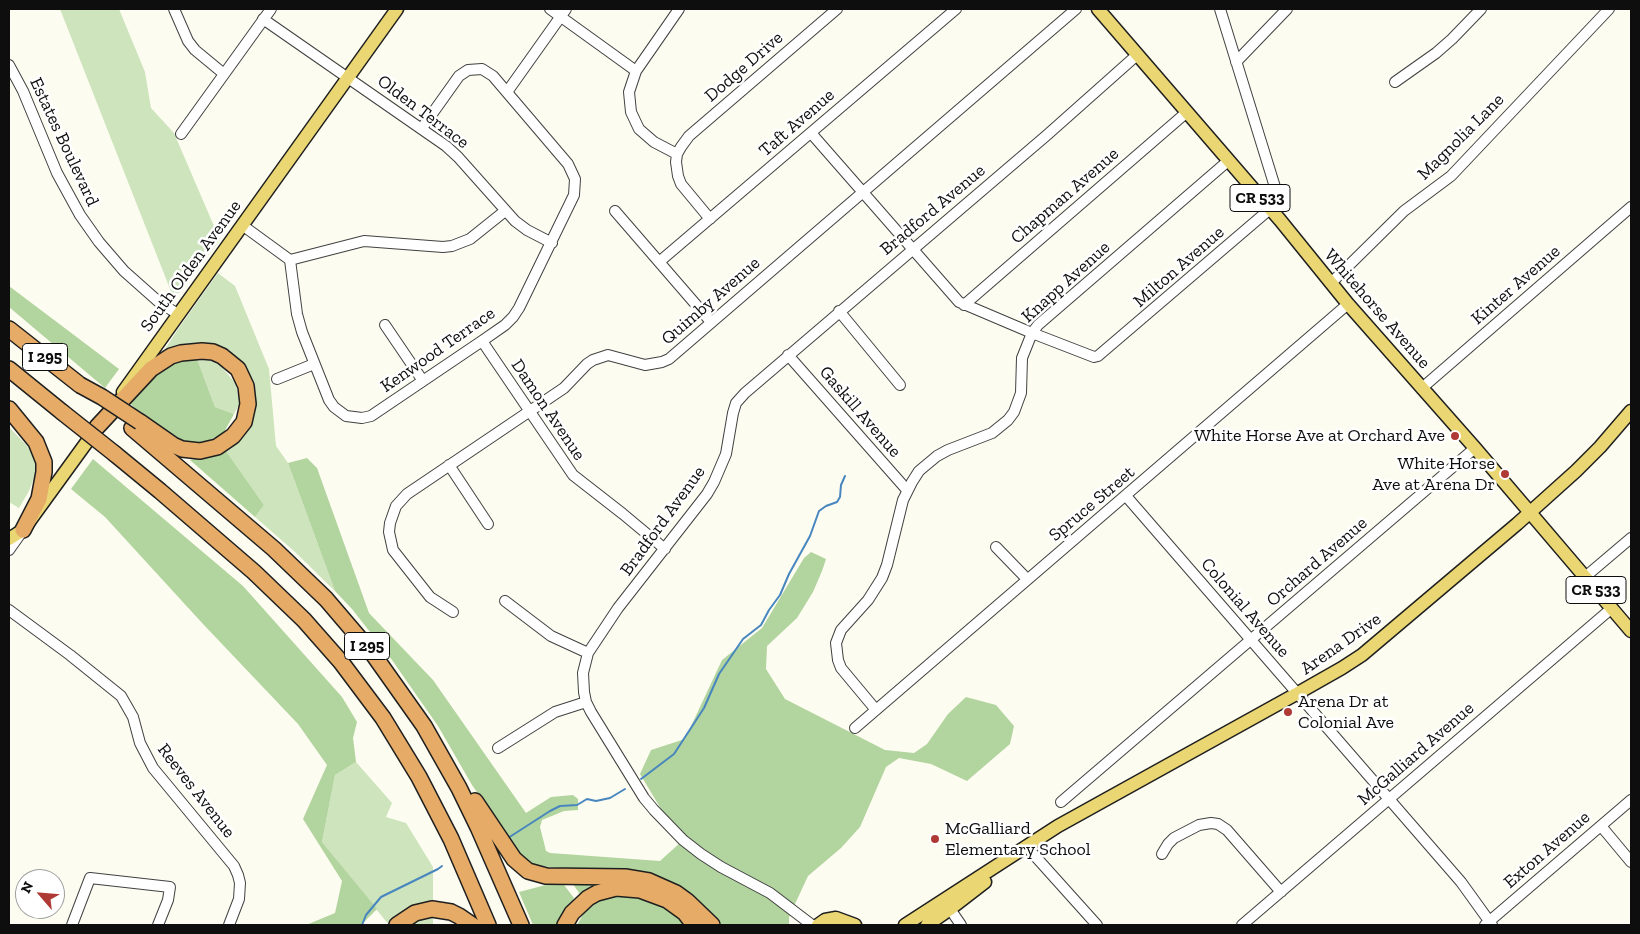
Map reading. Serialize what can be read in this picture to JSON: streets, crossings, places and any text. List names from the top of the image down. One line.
{"streets":{"highway":["I 295"],"main road":["CR 533","South Olden Avenue","Whitehorse Avenue","Arena Drive"],"street":["Dodge Drive","Olden Terrace","Taft Avenue","Magnolia Lane","Estates Boulevard","Chapman Avenue","Bradford Avenue","Milton Avenue","Knapp Avenue","Kinter Avenue","Quimby Avenue","Kenwood Terrace","Damon Avenue","Gaskill Avenue","Spruce Street","Orchard Avenue","Colonial Avenue","McGalliard Avenue","Reeves Avenue","Exton Avenue"]},"crossings":[["Olden Terrace","South Olden Avenue"],["Olden Terrace","Kenwood Terrace"],["Magnolia Lane","Whitehorse Avenue"],["Estates Boulevard","South Olden Avenue"],["Chapman Avenue","Whitehorse Avenue"],["Bradford Avenue","Whitehorse Avenue"],["Bradford Avenue","Damon Avenue"],["Bradford Avenue","Gaskill Avenue"],["Milton Avenue","Knapp Avenue"],["Milton Avenue","Whitehorse Avenue"],["Knapp Avenue","Whitehorse Avenue"],["Knapp Avenue","Gaskill Avenue"],["Knapp Avenue","Spruce Street"],["Kinter Avenue","Whitehorse Avenue"],["Quimby Avenue","Damon Avenue"],["Whitehorse Avenue","Spruce Street"],["Whitehorse Avenue","Orchard Avenue"],["Whitehorse Avenue","Arena Drive"],["Whitehorse Avenue","McGalliard Avenue"],["Kenwood Terrace","Damon Avenue"],["Spruce Street","Colonial Avenue"],["Orchard Avenue","Colonial Avenue"],["Colonial Avenue","Arena Drive"],["Colonial Avenue","McGalliard Avenue"],["Colonial Avenue","Exton Avenue"]],"places":["White Horse Ave at Orchard Ave","White Horse Ave at Arena Dr","Arena Dr at Colonial Ave","McGalliard Elementary School"],"north":"top left"}
